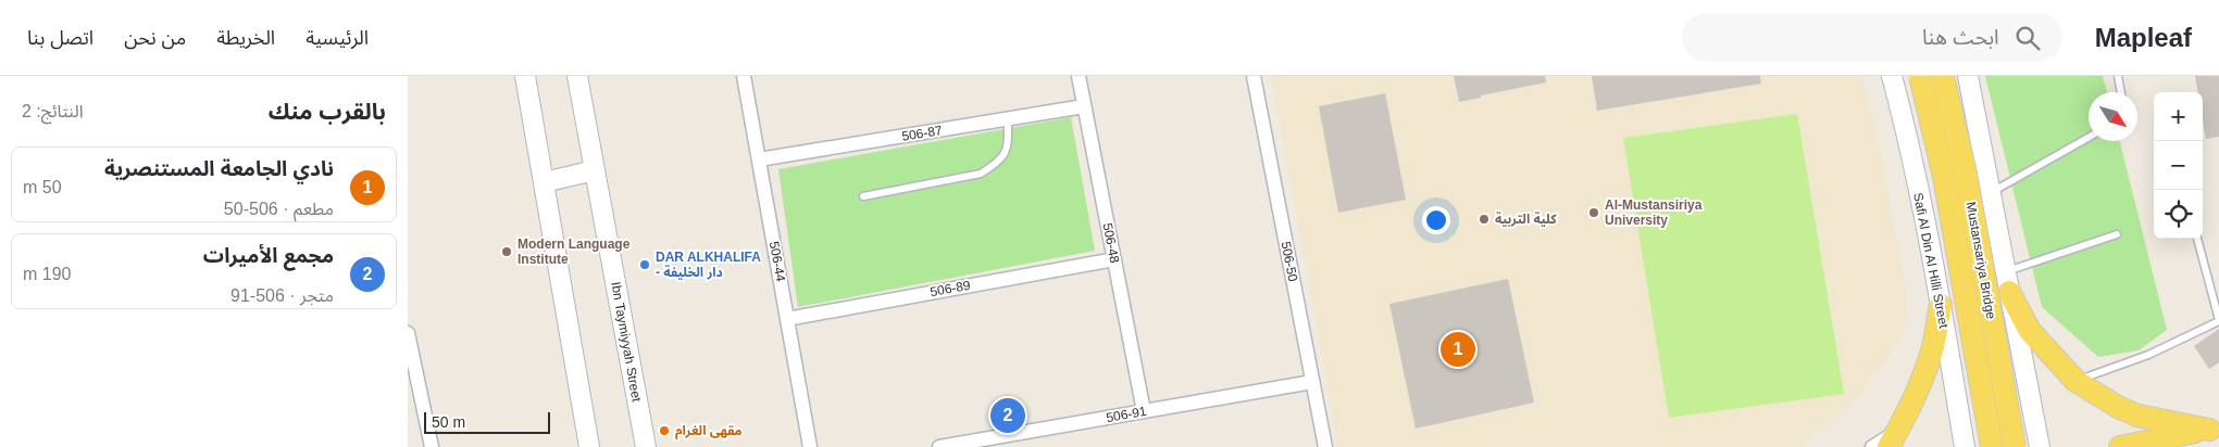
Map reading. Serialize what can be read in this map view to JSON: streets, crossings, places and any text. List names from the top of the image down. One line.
{"streets":{"main road":["Mustansariya Bridge"],"street":["506-87","506-48","Safi Al Din Al Hilli Street","506-44","506-50","506-89","Ibn Taymiyyah Street","506-91"]},"crossings":[["506-87","506-48"],["506-87","506-44"],["506-48","506-89"],["506-48","506-91"],["506-44","506-89"],["506-50","506-91"]],"places":["Al-Mustansiriya University","كلية التربية","Modern Language Institute","DAR ALKHALIFA - دار الخليفة","مقهى الغرام"],"scale_bar":"50 m","north":"bottom right","page":{"header":"Mapleaf","search":"ابحث هنا","nav":["الرئيسية","الخريطة","من نحن","اتصل بنا"],"heading":["بالقرب منك","النتائج: 2"],"map_buttons":["+","−"],"list":[{"mark":"1","name":"نادي الجامعة المستنصرية","note":"مطعم · 506-50","value":"50 m"},{"mark":"2","name":"مجمع الأميرات","note":"متجر · 506-91","value":"190 m"}],"pins":["1","2"],"scale":"50 m"}}
